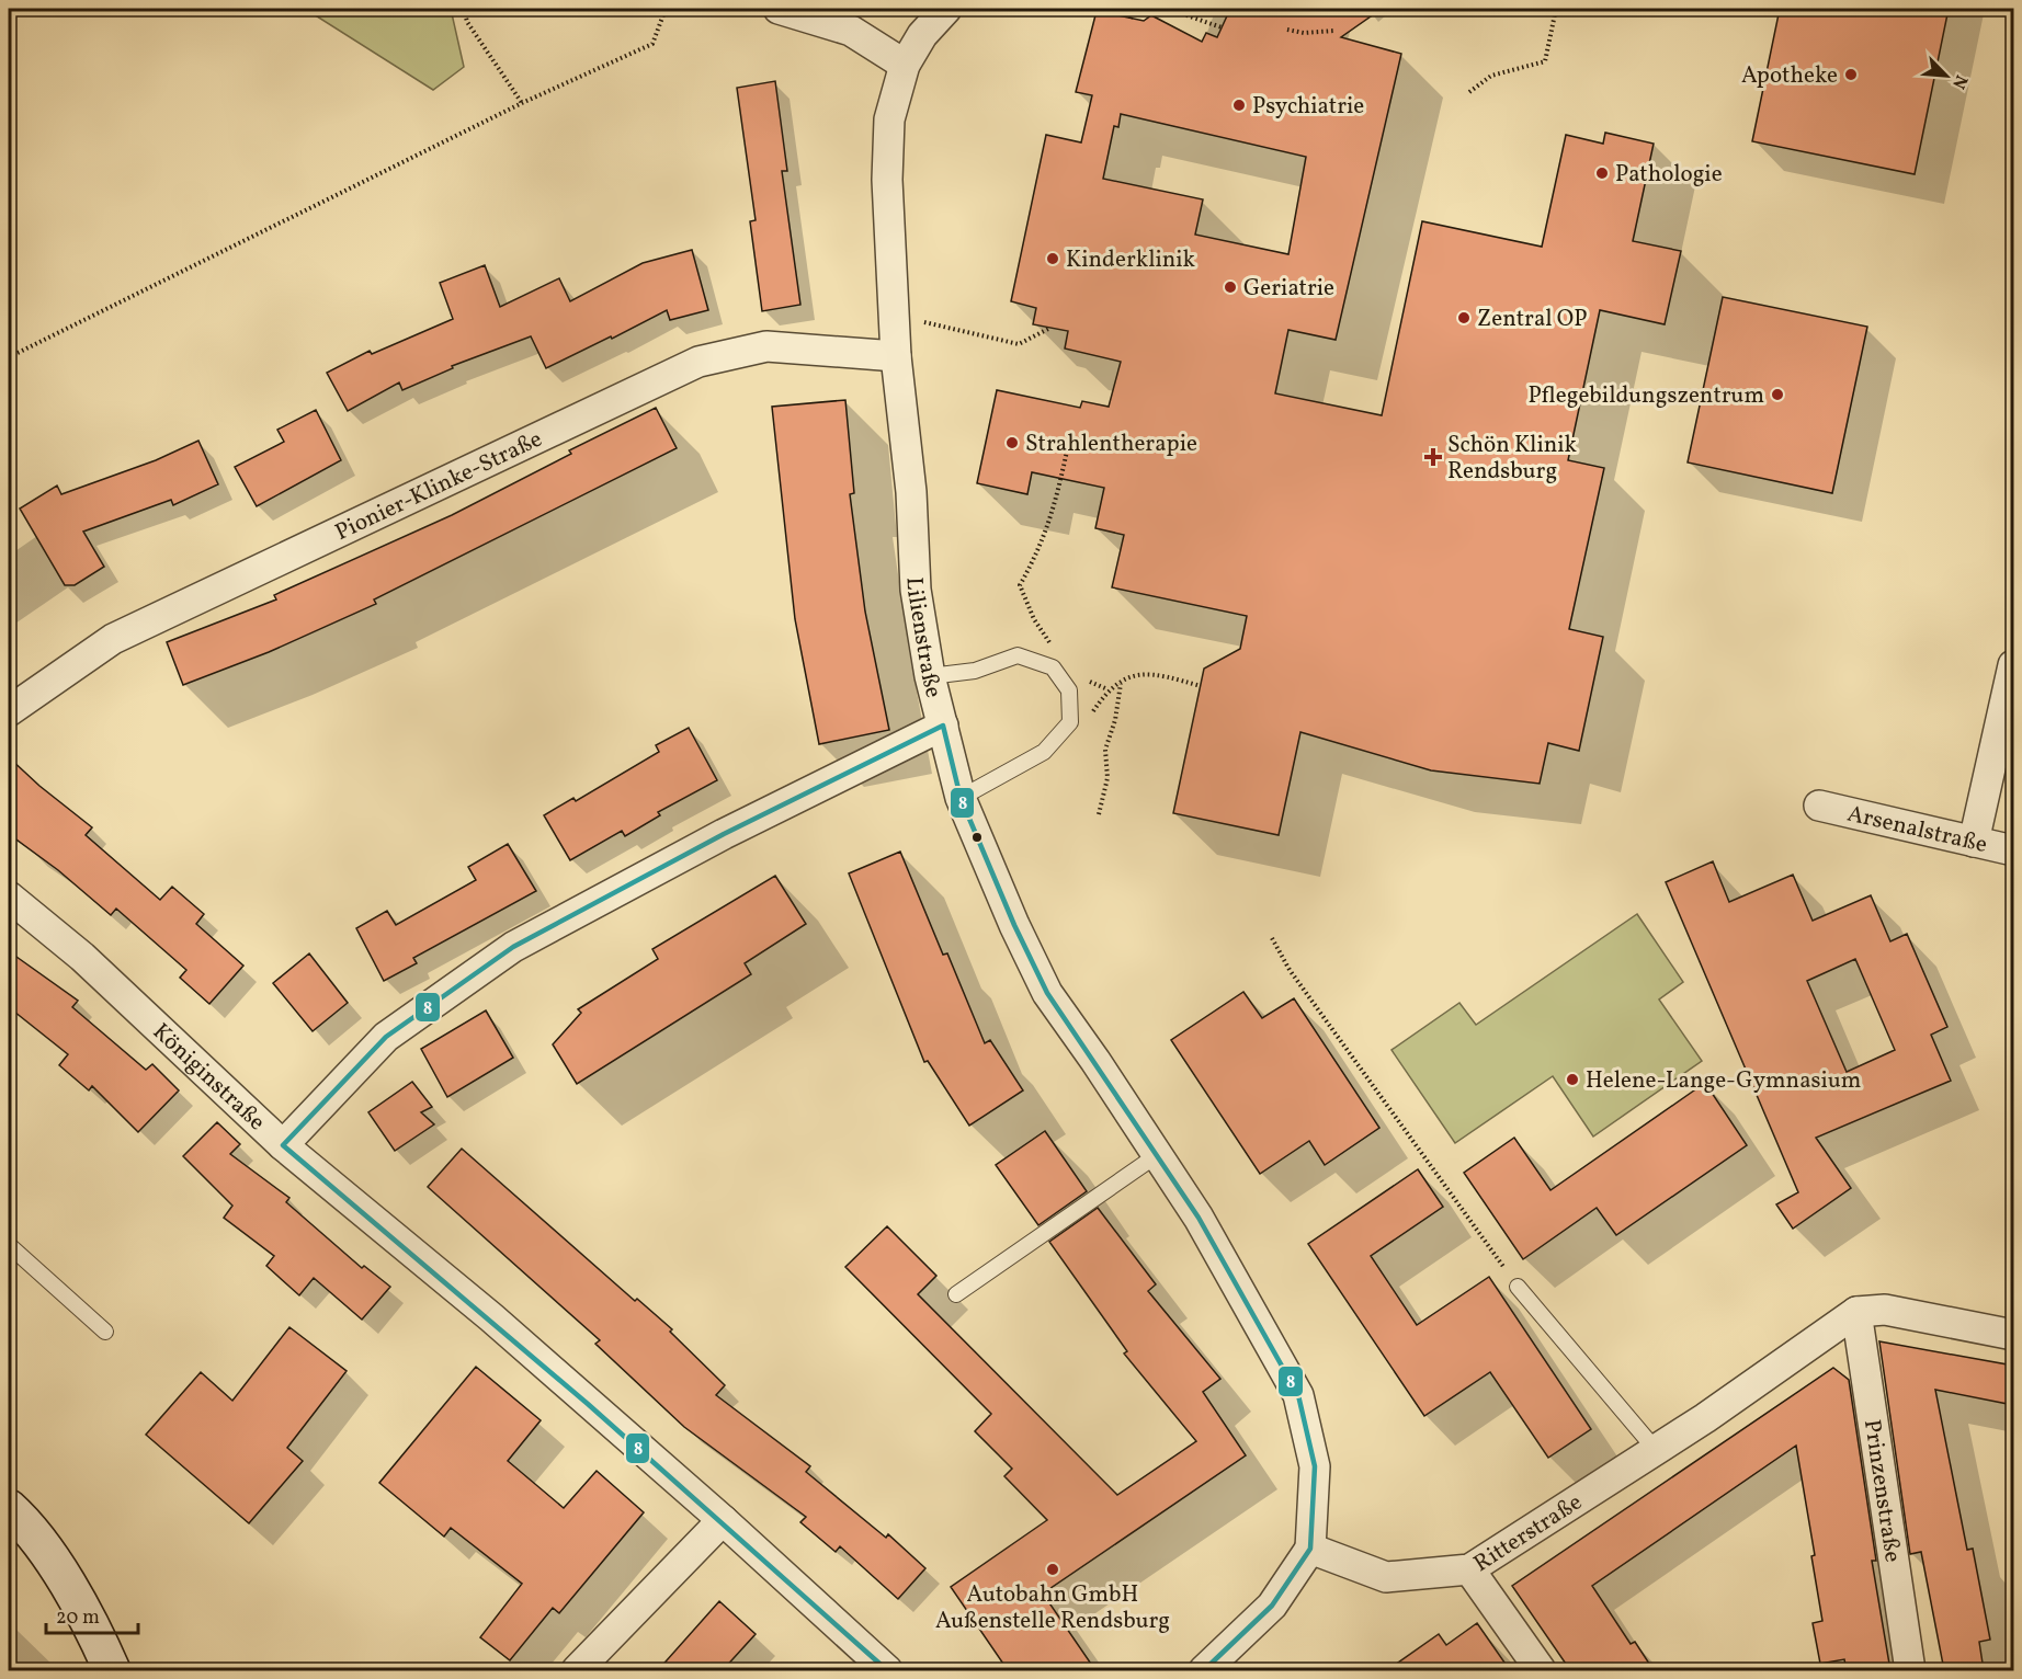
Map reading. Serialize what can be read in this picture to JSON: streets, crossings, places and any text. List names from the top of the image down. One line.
{"streets":{"street":["Pionier-Klinke-Straße","Lilienstraße","Arsenalstraße","Königinstraße","Prinzenstraße","Ritterstraße"]},"crossings":[["Pionier-Klinke-Straße","Lilienstraße"],["Lilienstraße","Ritterstraße"],["Prinzenstraße","Ritterstraße"]],"places":{"other":["Apotheke","Psychiatrie","Pathologie","Kinderklinik","Geriatrie","Zentral OP","Pflegebildungszentrum","Strahlentherapie","Helene-Lange-Gymnasium","Autobahn GmbH Außenstelle Rendsburg"],"health":["Schön Klinik Rendsburg"]},"lines":["transit line 8"],"scale_bar":"20 m","north":"bottom right"}
